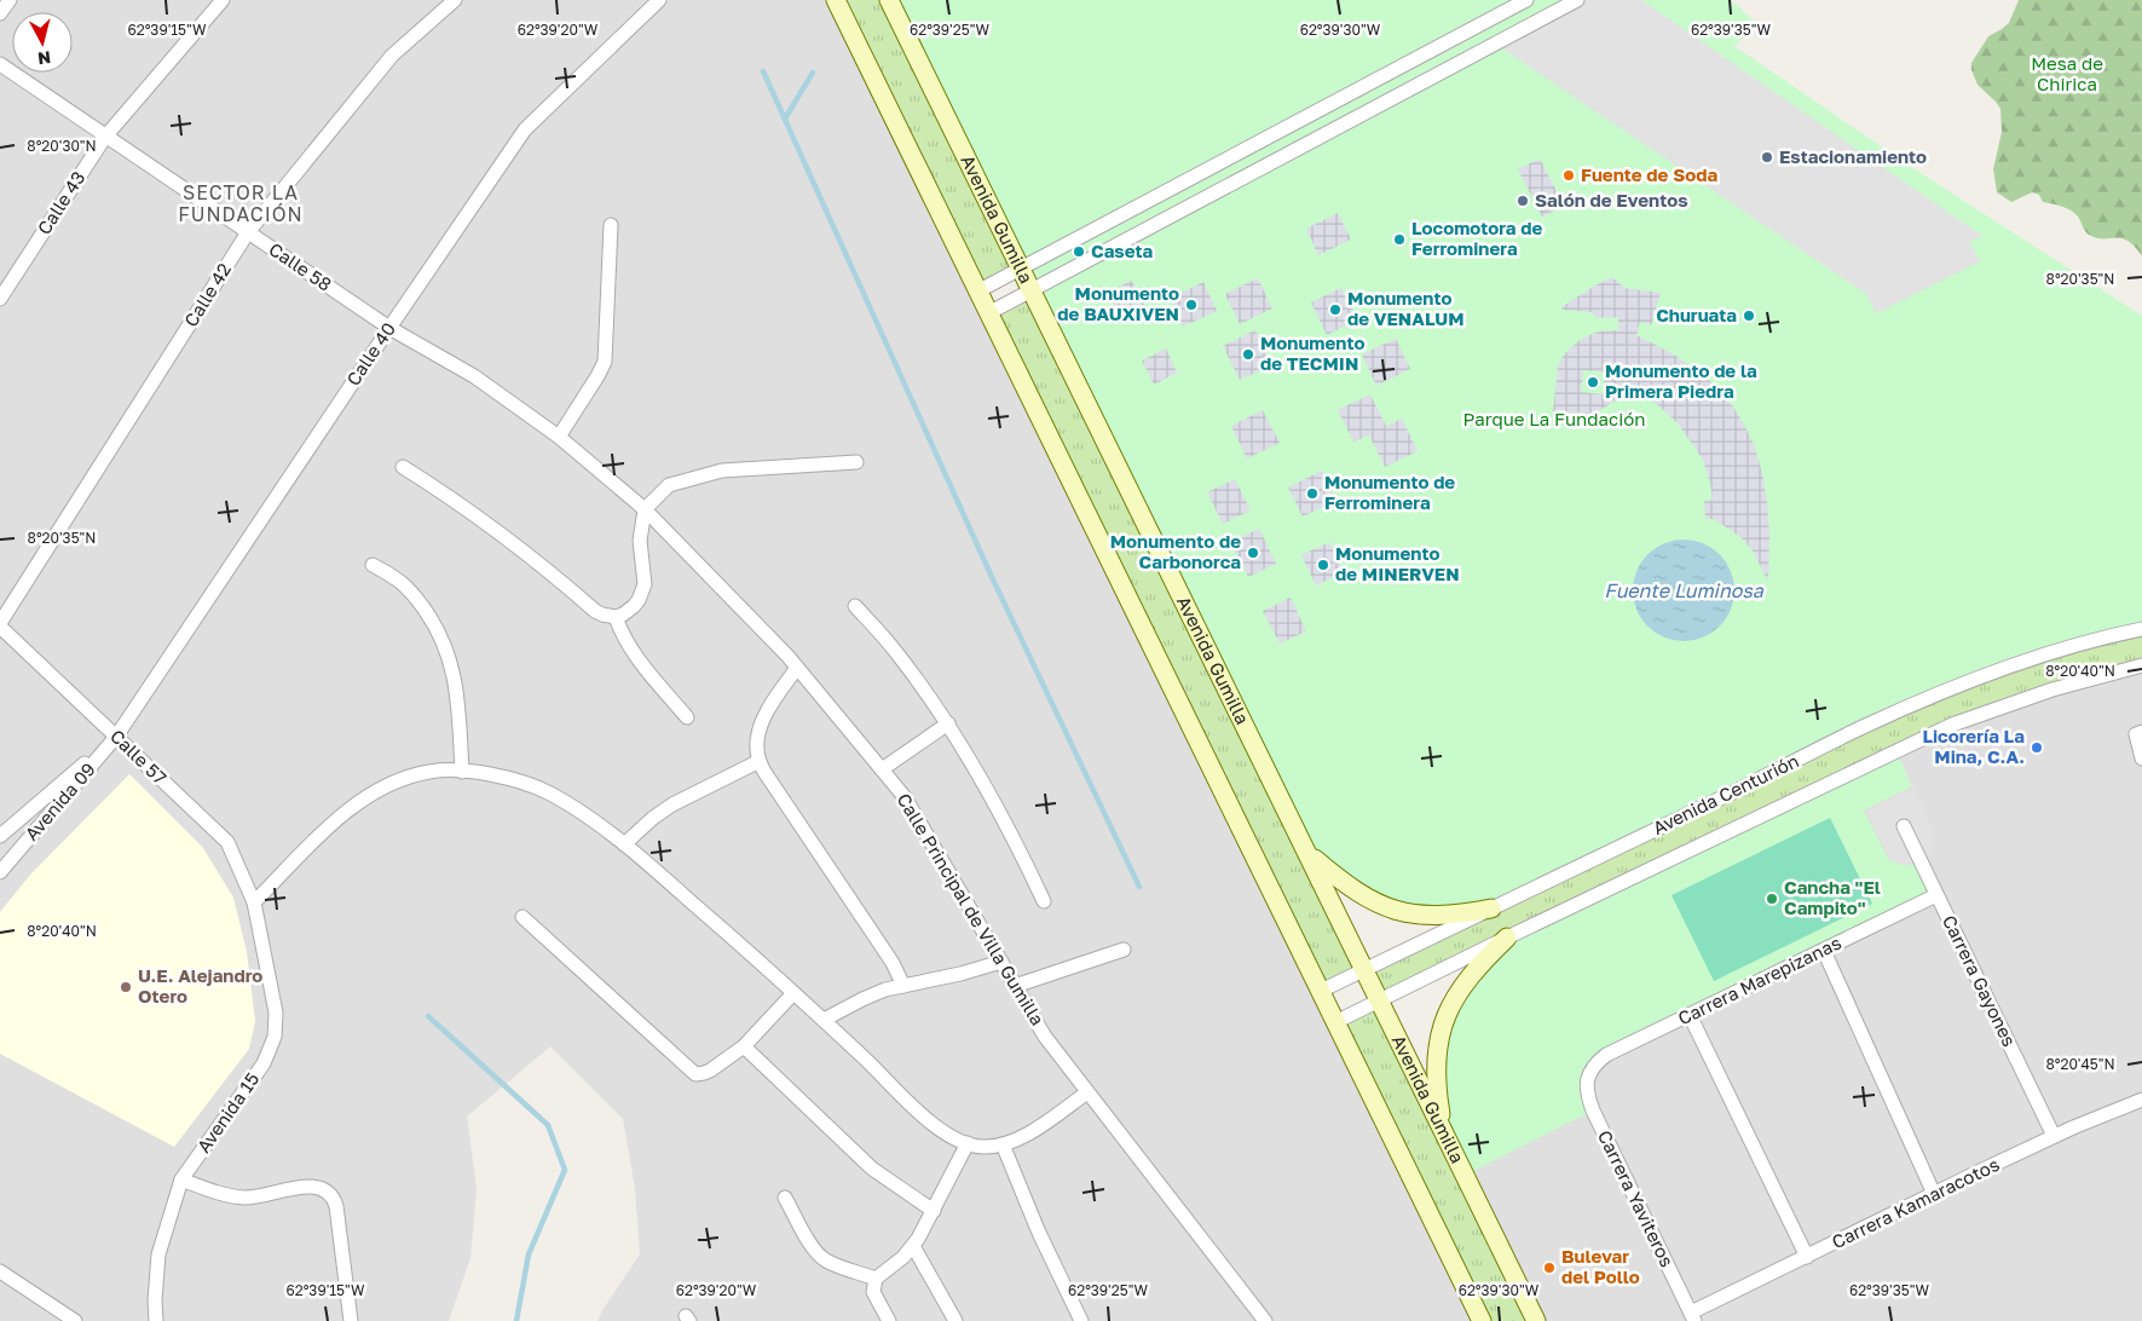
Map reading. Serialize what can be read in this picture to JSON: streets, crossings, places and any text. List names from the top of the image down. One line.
{"streets":{"main road":["Avenida Gumilla"],"street":["Calle 43","Calle 58","Calle 42","Calle 40","Calle 57","Avenida Centurión","Avenida 09","Calle Principal de Villa Gumilla","Carrera Marepizanas","Carrera Gayones","Avenida 15","Carrera Yaviteros","Carrera Kamaracotos"]},"crossings":[["Calle 43","Calle 58"],["Avenida Gumilla","Avenida Centurión"],["Calle 58","Calle 42"],["Calle 58","Calle 40"],["Calle 58","Calle Principal de Villa Gumilla"],["Calle 42","Calle 57"],["Calle 40","Calle 57"],["Calle 40","Avenida 09"],["Calle 40","Calle Principal de Villa Gumilla"],["Calle 57","Avenida 09"],["Calle 57","Avenida 15"],["Carrera Marepizanas","Carrera Gayones"],["Carrera Marepizanas","Carrera Yaviteros"],["Carrera Gayones","Carrera Kamaracotos"],["Carrera Yaviteros","Carrera Kamaracotos"]],"districts":["SECTOR LA FUNDACIÓN"],"water":["Fuente Luminosa"],"parks":["Mesa de Chirica","Parque La Fundación"],"places":["Estacionamiento","Fuente de Soda","Salón de Eventos","Locomotora de Ferrominera","Caseta","Monumento de BAUXIVEN","Monumento de VENALUM","Churuata","Monumento de TECMIN","Monumento de la Primera Piedra","Monumento de Ferrominera","Monumento de Carbonorca","Monumento de MINERVEN","Licorería La Mina, C.A.","Cancha \"El Campito\"","U.E. Alejandro Otero","Bulevar del Pollo"],"north":"bottom","coordinates":["62°39'15\"W","62°39'20\"W","62°39'25\"W","62°39'30\"W","62°39'35\"W","8°20'30\"N","8°20'35\"N","8°20'40\"N","8°20'45\"N"]}
